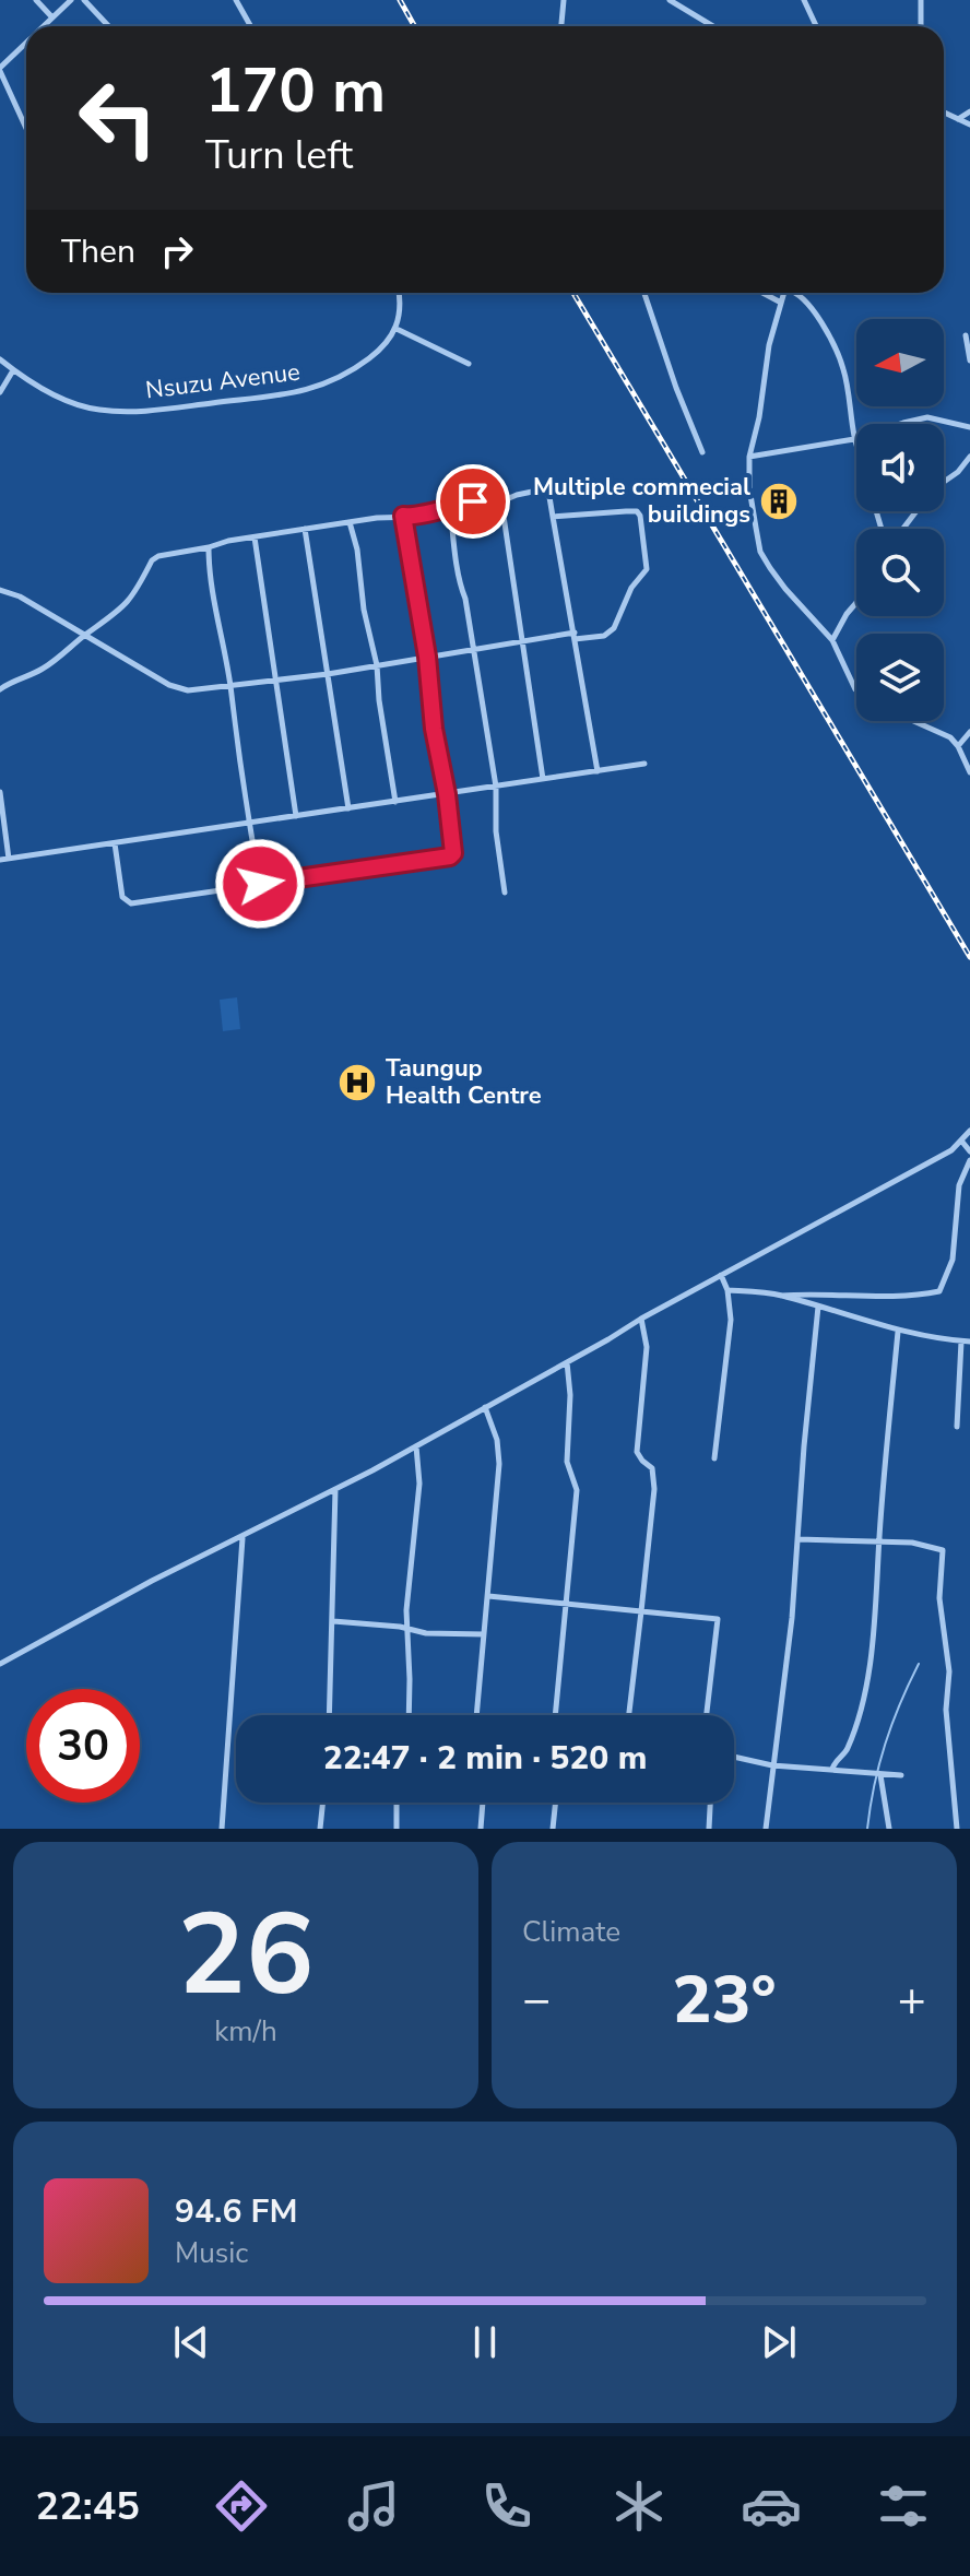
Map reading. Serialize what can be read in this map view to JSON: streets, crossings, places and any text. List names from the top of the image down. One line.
{"streets":{"street":["Nsuzu Avenue"]},"places":{"building":["Multiple commecial buildings"],"hospital":["Taungup Health Centre"]},"north":"left","page":{"turn":["170 m","Turn left"],"then":"Then","limit":"30","trip":"22:47 · 2 min · 520 m","tile":[["26","km/h"],"Climate"],"heat":["−","23°","+"],"song":["94.6 FM","Music"],"tabs":"22:45"}}
